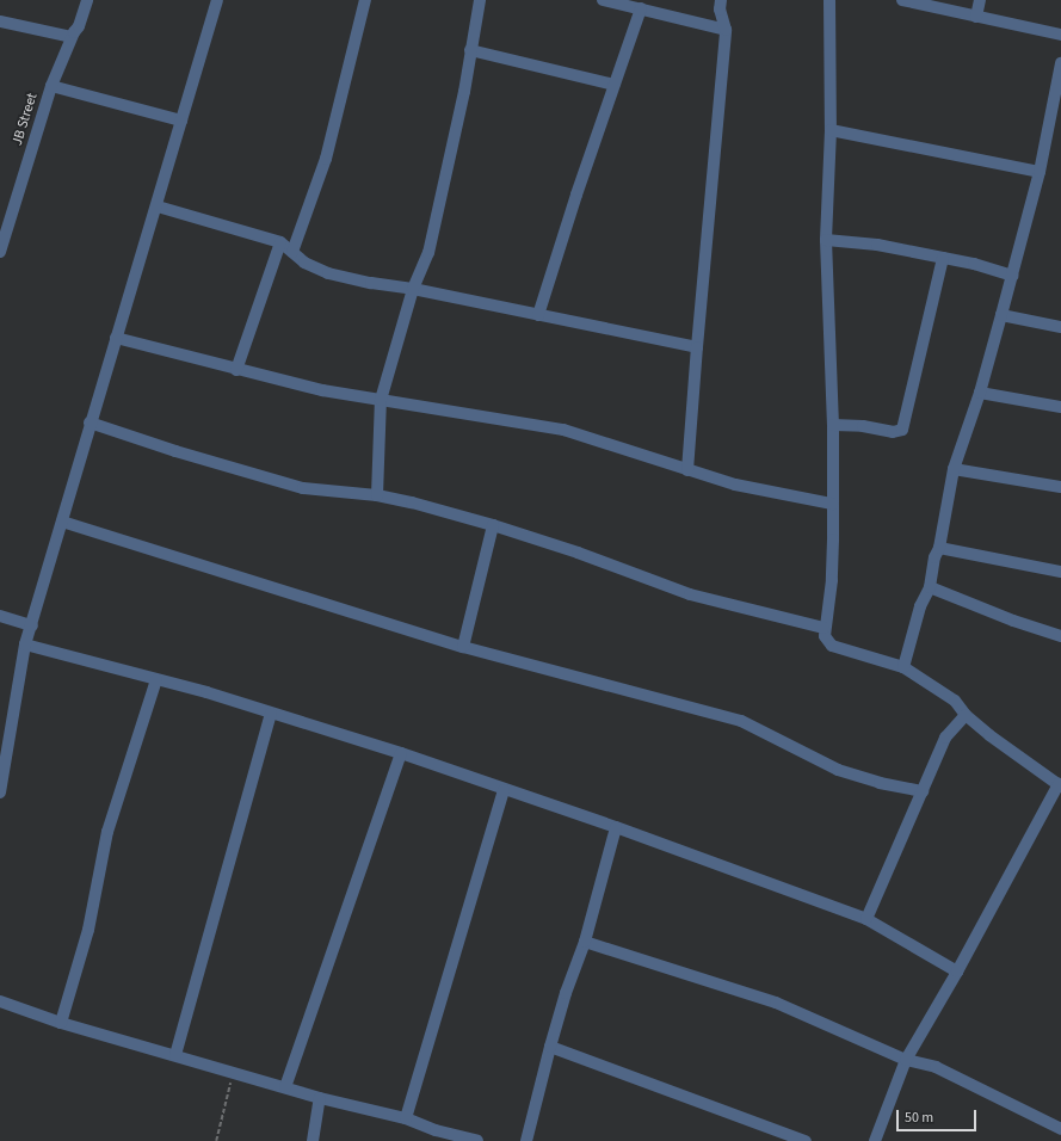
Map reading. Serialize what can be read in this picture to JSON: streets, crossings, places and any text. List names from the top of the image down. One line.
{"streets":{"street":["JB Street"]},"scale_bar":"50 m"}
